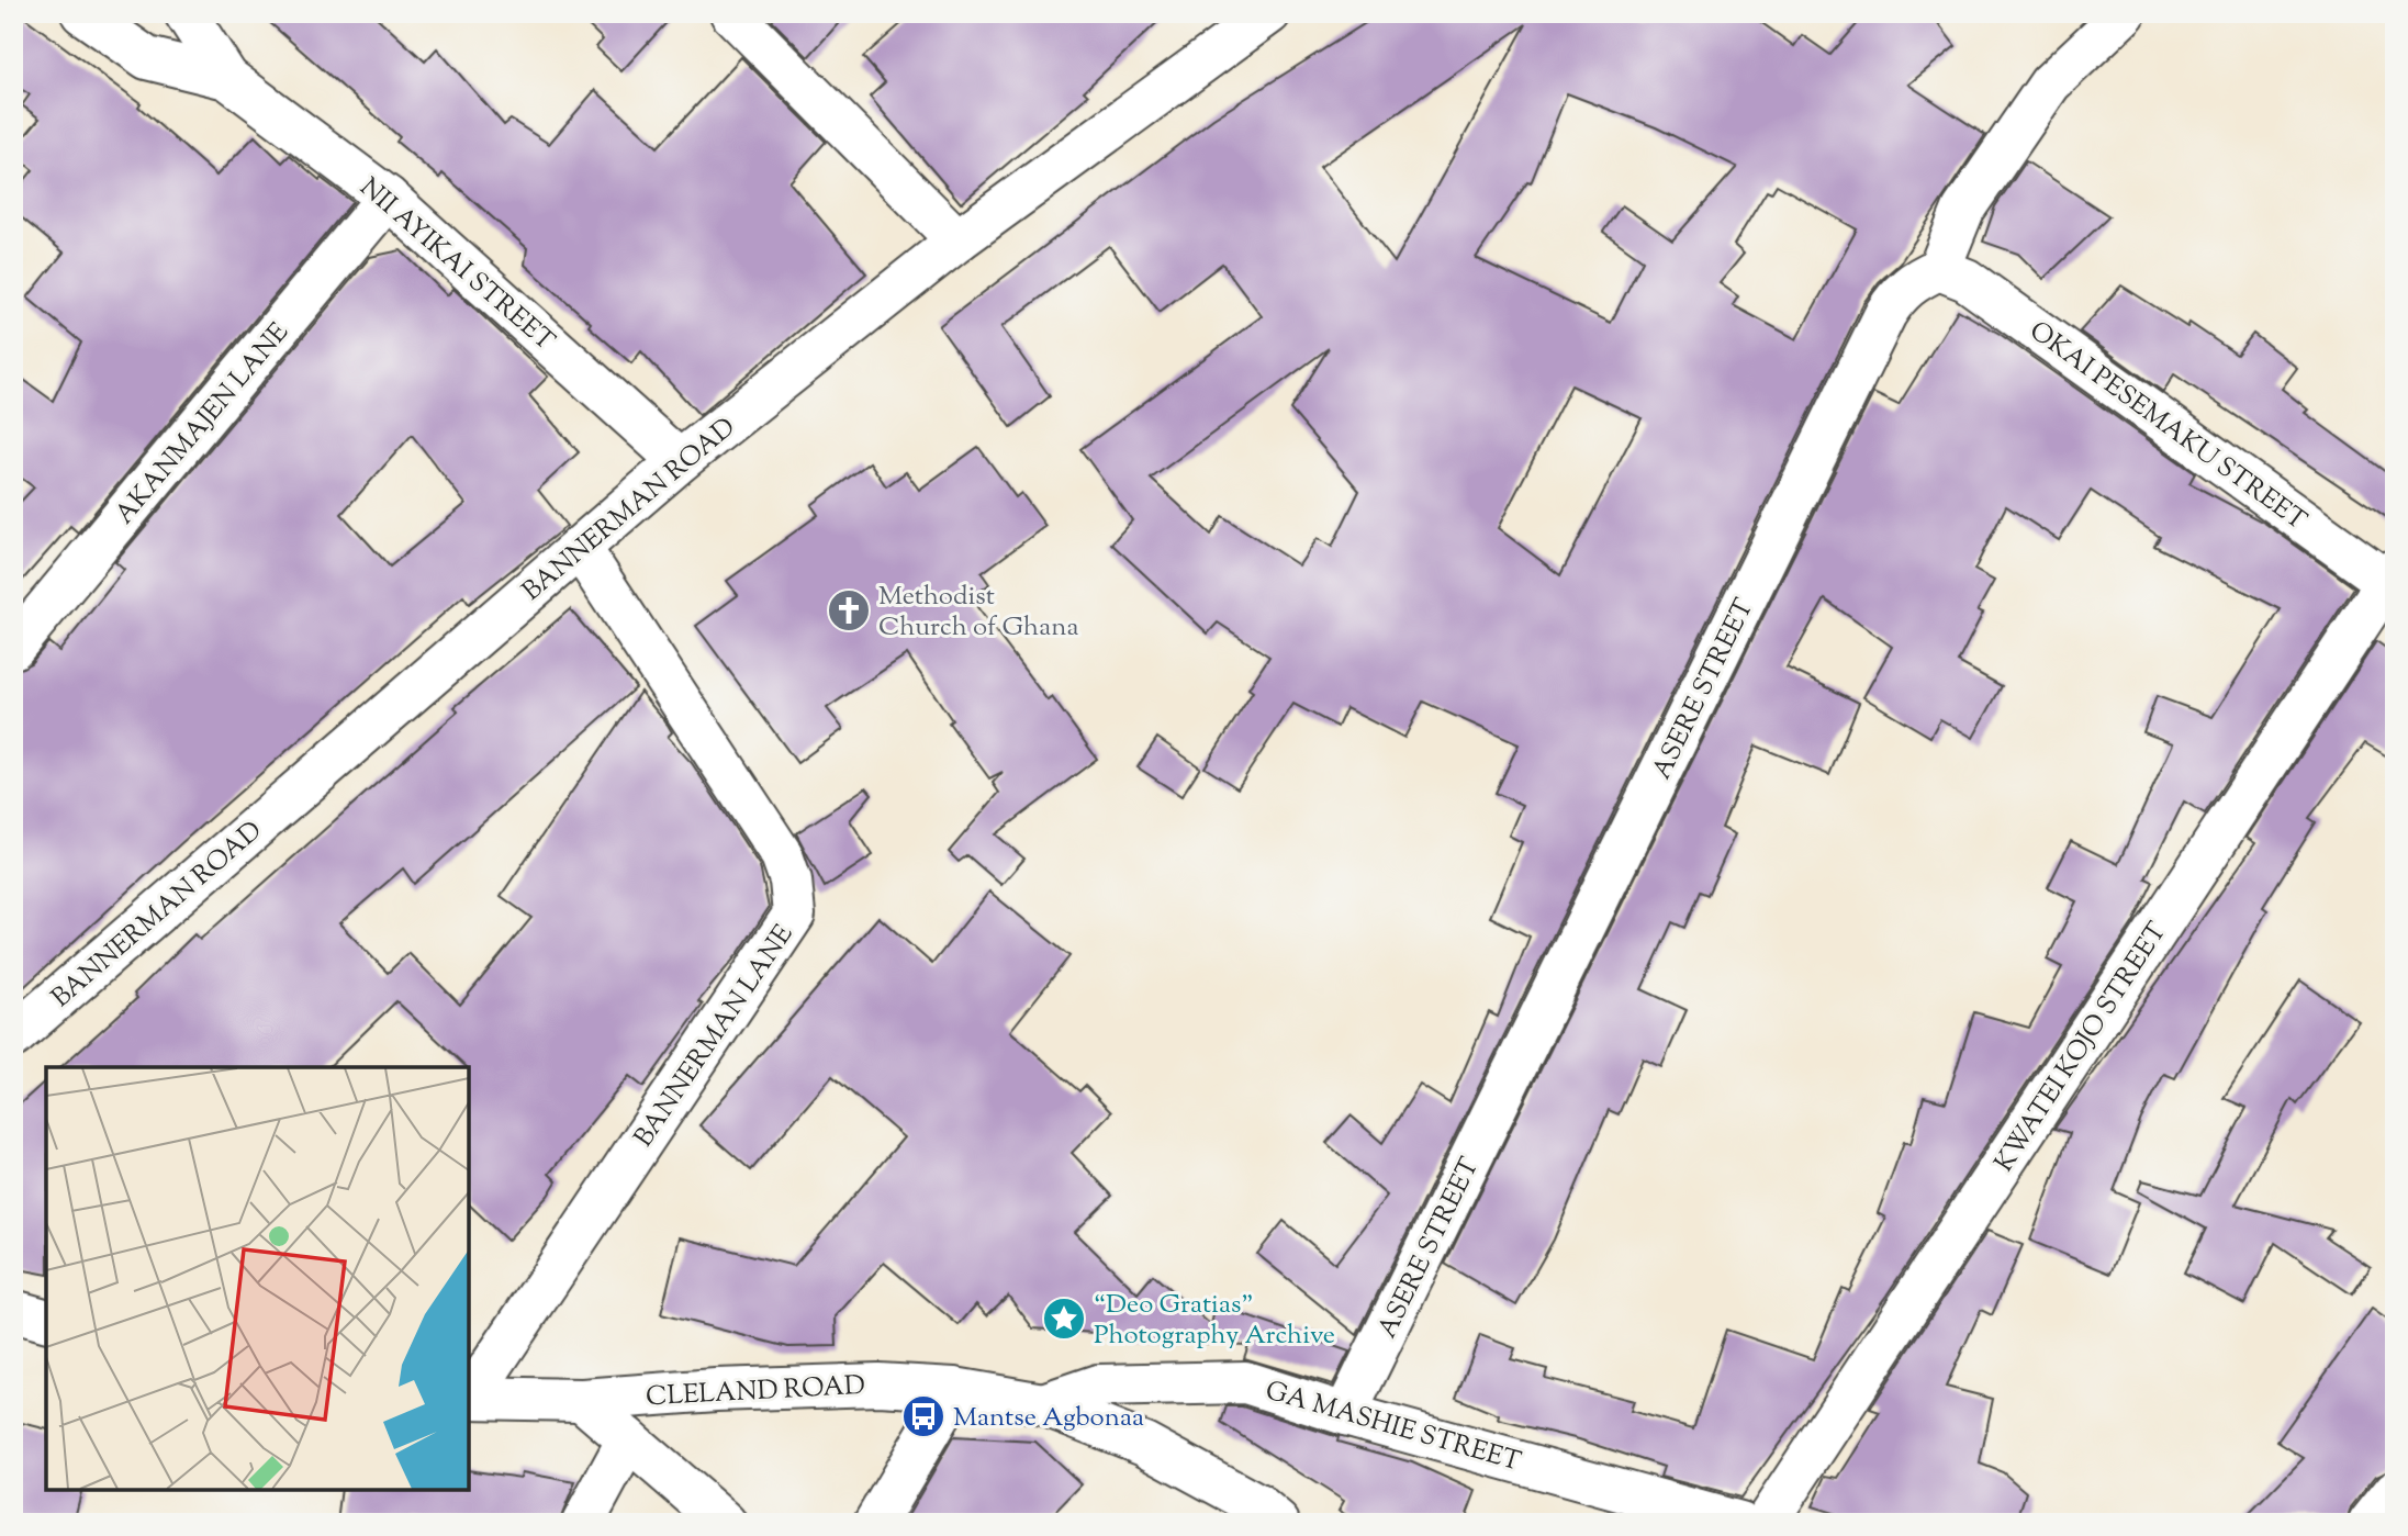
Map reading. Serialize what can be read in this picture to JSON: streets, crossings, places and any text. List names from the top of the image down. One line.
{"streets":{"street":["NII AYIKAI STREET","AKANMAJEN LANE","OKAI PESEMAKU STREET","BANNERMAN ROAD","ASERE STREET","BANNERMAN LANE","KWATEI KOJO STREET","CLELAND ROAD","GA MASHIE STREET"]},"crossings":[["NII AYIKAI STREET","AKANMAJEN LANE"],["NII AYIKAI STREET","BANNERMAN ROAD"],["OKAI PESEMAKU STREET","ASERE STREET"],["OKAI PESEMAKU STREET","KWATEI KOJO STREET"],["BANNERMAN ROAD","BANNERMAN LANE"],["ASERE STREET","GA MASHIE STREET"],["CLELAND ROAD","GA MASHIE STREET"]],"places":{"church":["Methodist Church of Ghana"],"place":["“Deo Gratias” Photography Archive"],"bus stop":["Mantse Agbonaa"]}}
